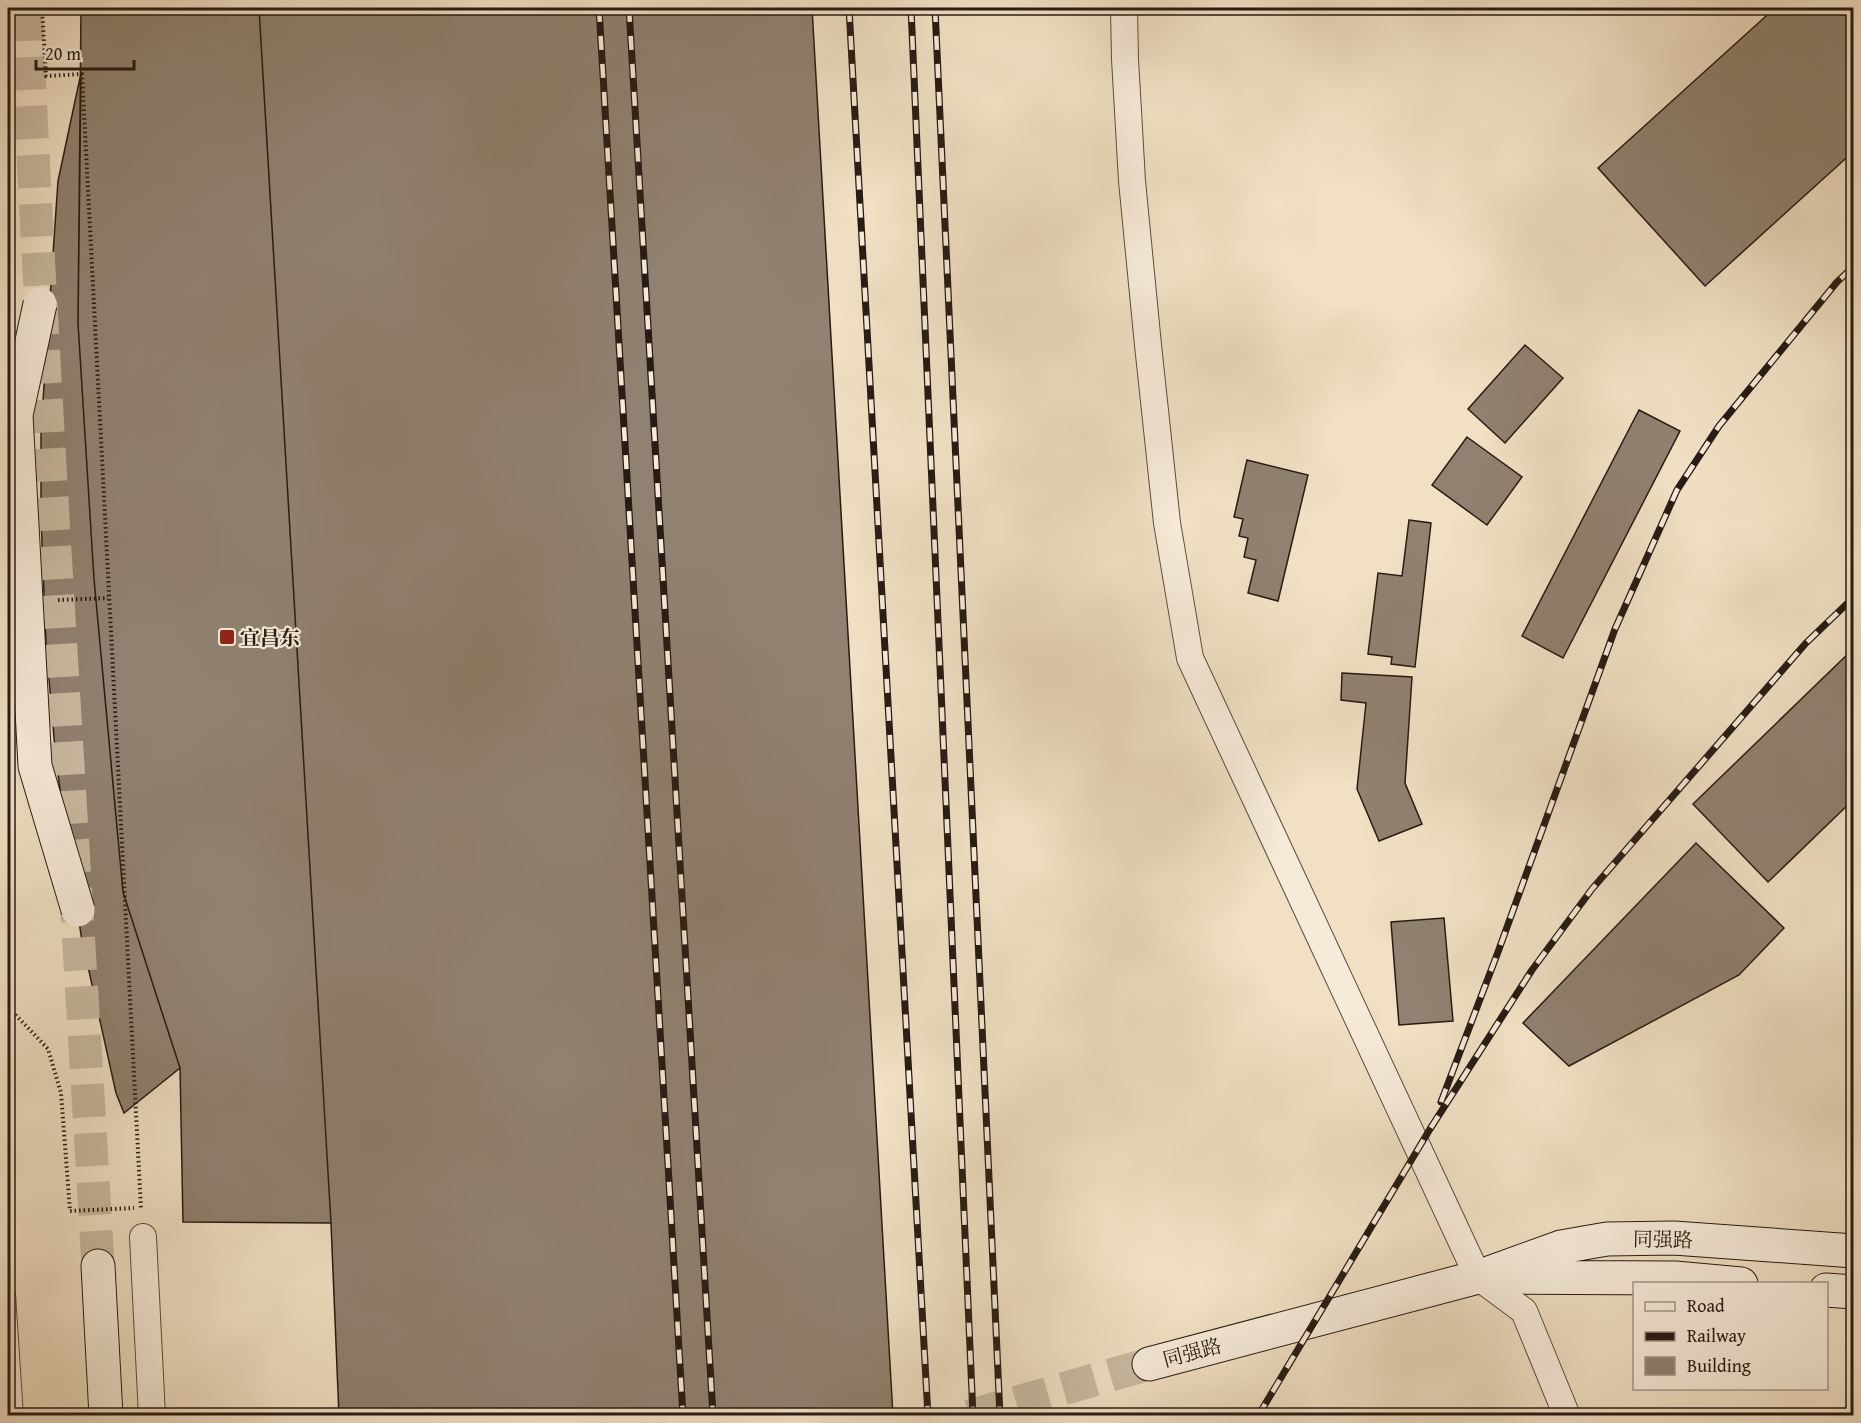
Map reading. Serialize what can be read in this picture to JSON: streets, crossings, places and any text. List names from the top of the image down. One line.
{"streets":{"main road":["同强路"]},"places":{"transit":["宜昌东"]},"legend":["Road","Railway","Building"],"scale_bar":"20 m"}
